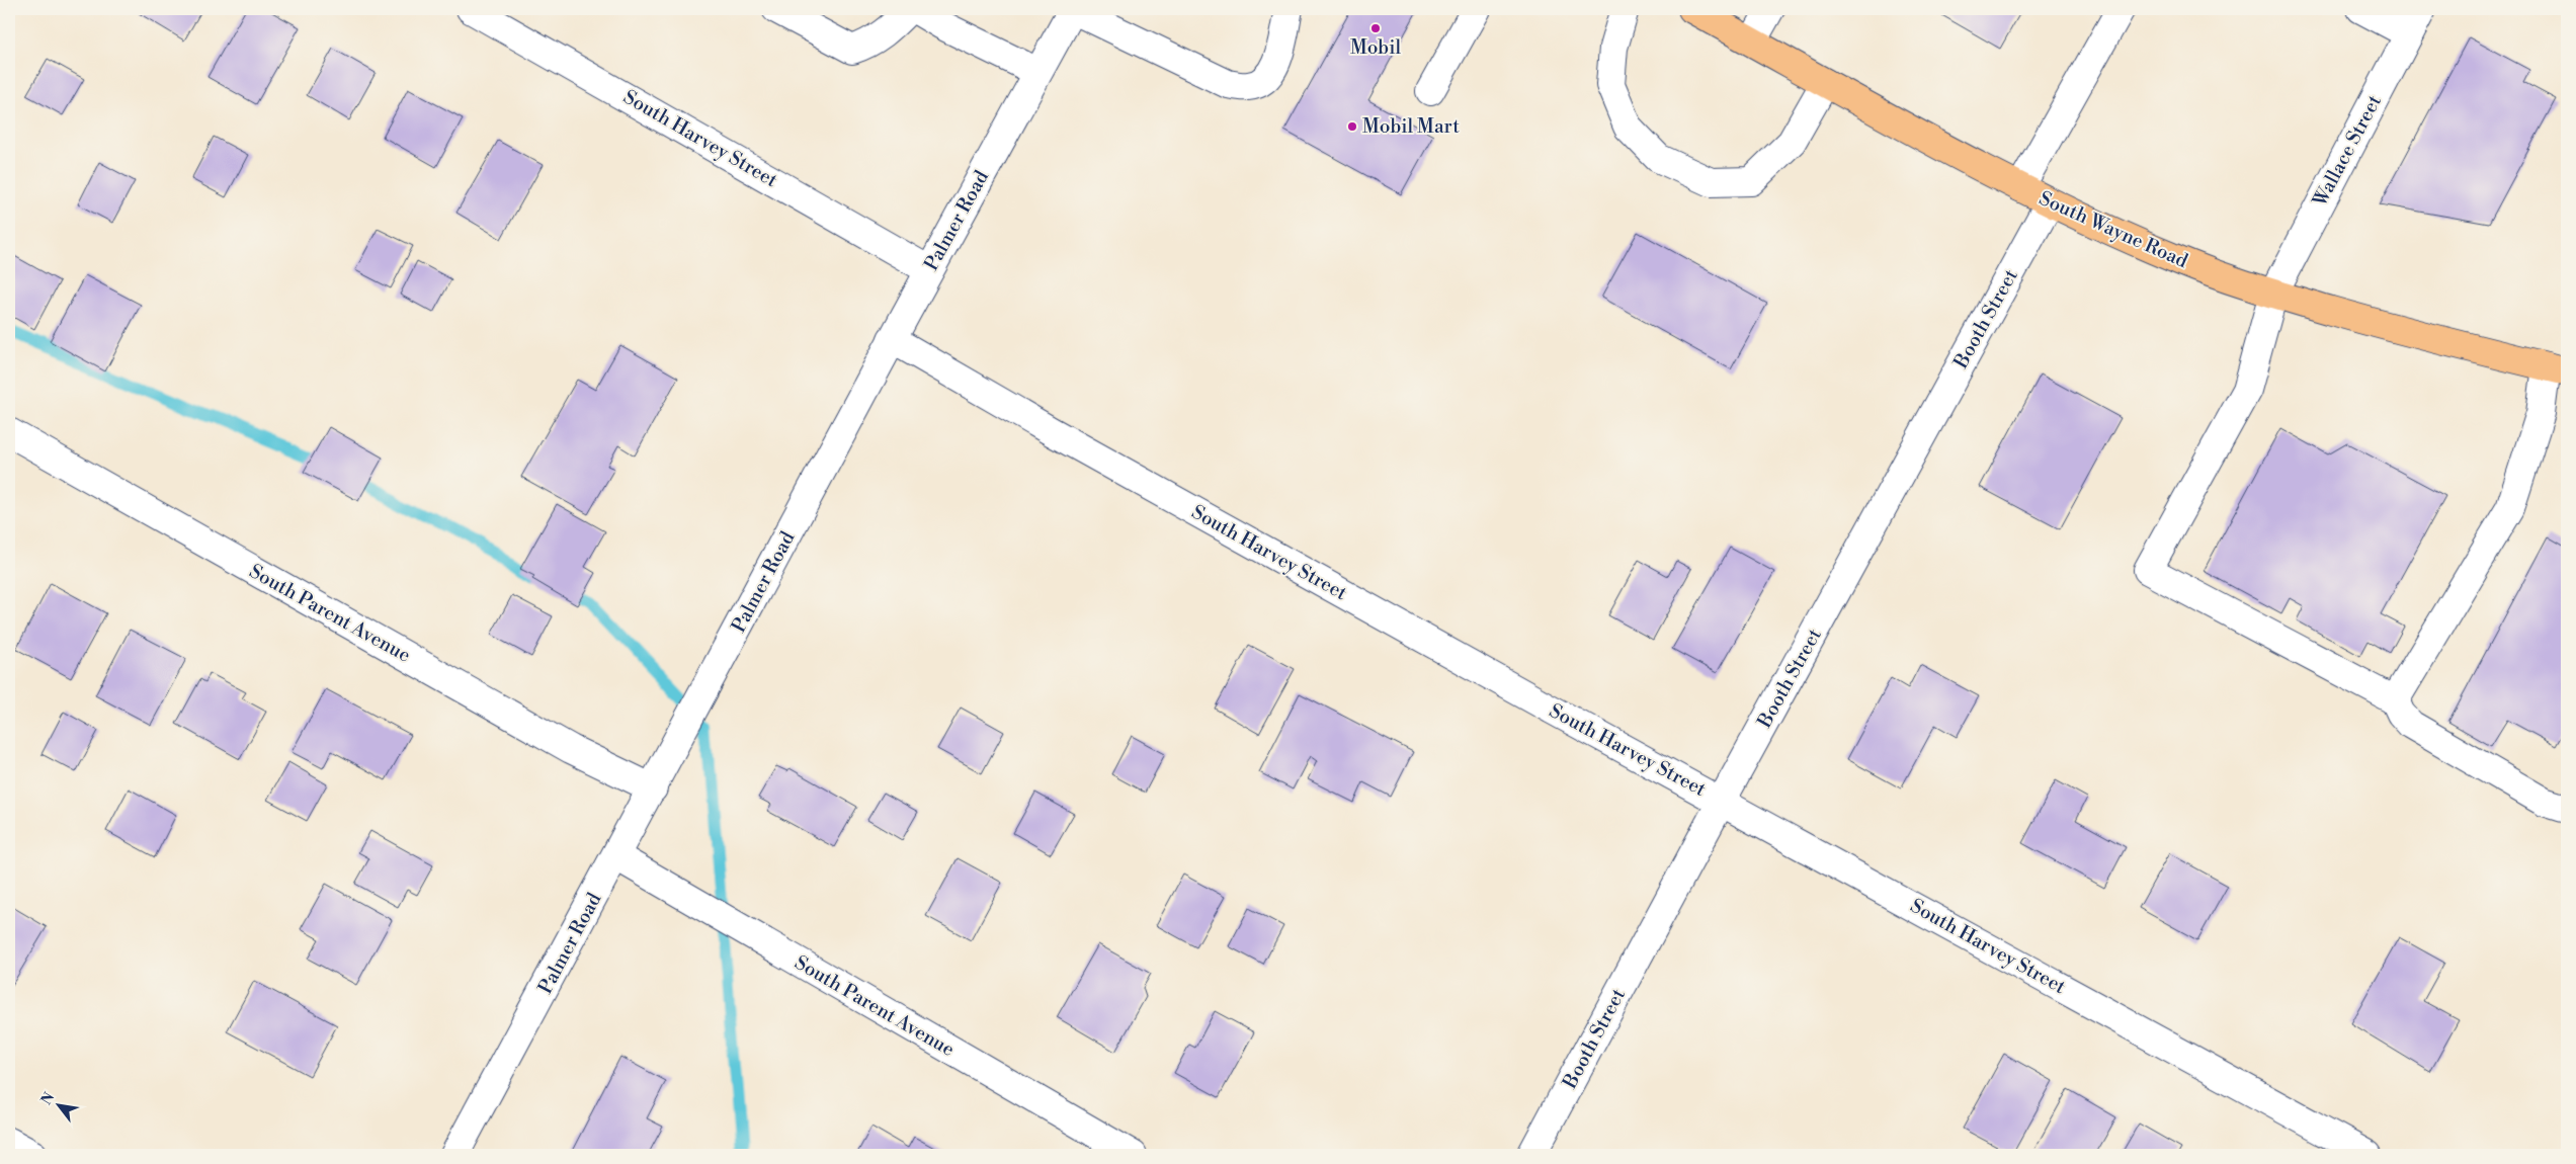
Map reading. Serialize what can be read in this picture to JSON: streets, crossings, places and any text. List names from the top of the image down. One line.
{"streets":{"main road":["South Wayne Road"],"street":["South Harvey Street","Wallace Street","Palmer Road","Booth Street","South Parent Avenue"]},"crossings":[["South Harvey Street","Palmer Road"],["South Harvey Street","Booth Street"],["Wallace Street","South Wayne Road"],["Palmer Road","South Parent Avenue"],["South Wayne Road","Booth Street"]],"places":["Mobil","Mobil Mart"],"north":"top left"}
